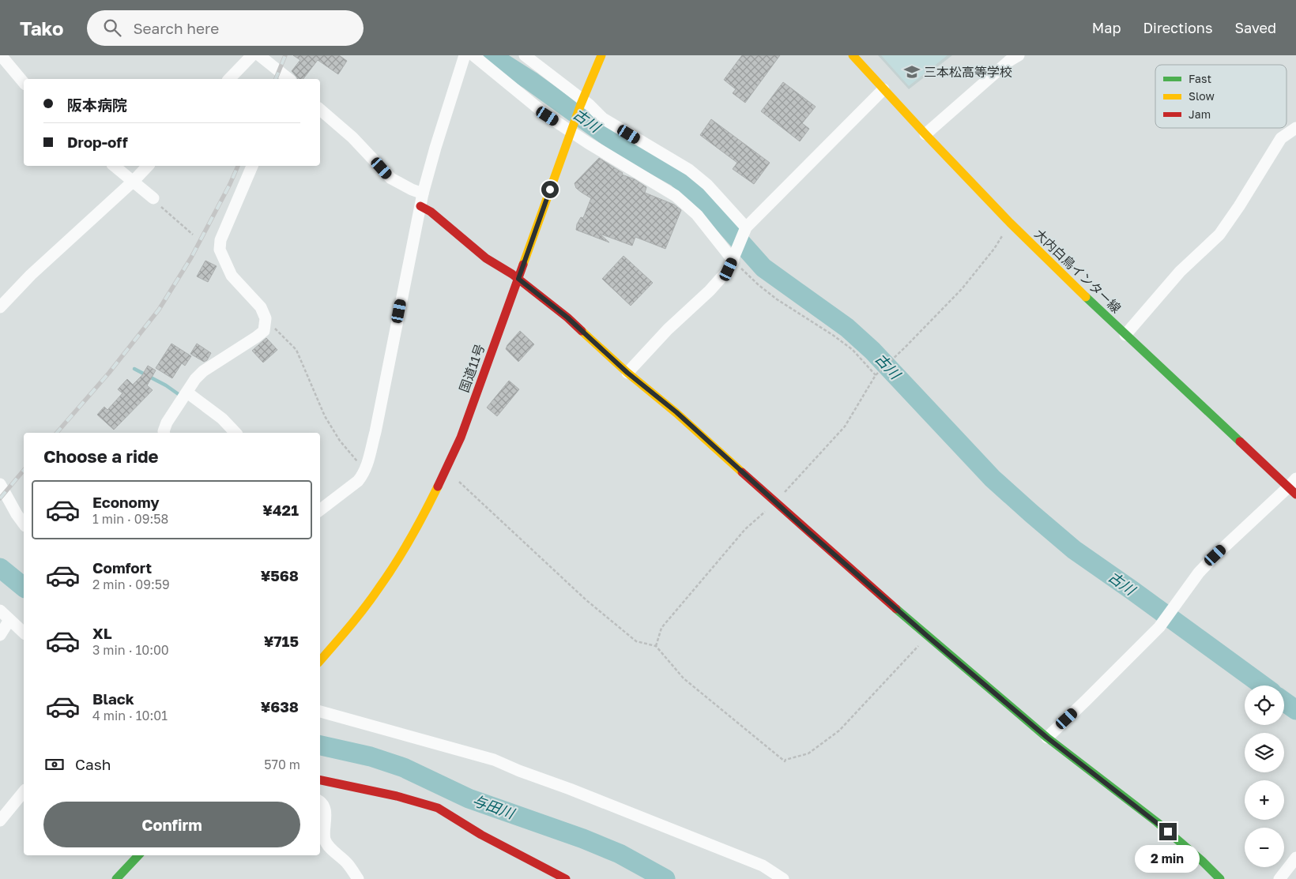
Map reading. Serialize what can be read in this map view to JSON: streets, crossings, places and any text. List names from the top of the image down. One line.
{"streets":{"main road":["大内白鳥インター線","国道11号"]},"water":["古川","与田川"],"places":{"school or university":["三本松高等学校"]},"legend":["Fast","Slow","Jam"],"page":{"header":"Tako","search":"Search here","nav":["Map","Directions","Saved"],"banner":["阪本病院","Drop-off"],"heading":"Choose a ride","list":[{"name":"Economy","note":"1 min · 09:58","value":"¥421"},{"name":"Comfort","note":"2 min · 09:59","value":"¥568"},{"name":"XL","note":"3 min · 10:00","value":"¥715"},{"name":"Black","note":"4 min · 10:01","value":"¥638"}],"map_buttons":["+","−"],"pay":["Cash","570 m"],"buttons":"Confirm","bubble":"2 min"}}
